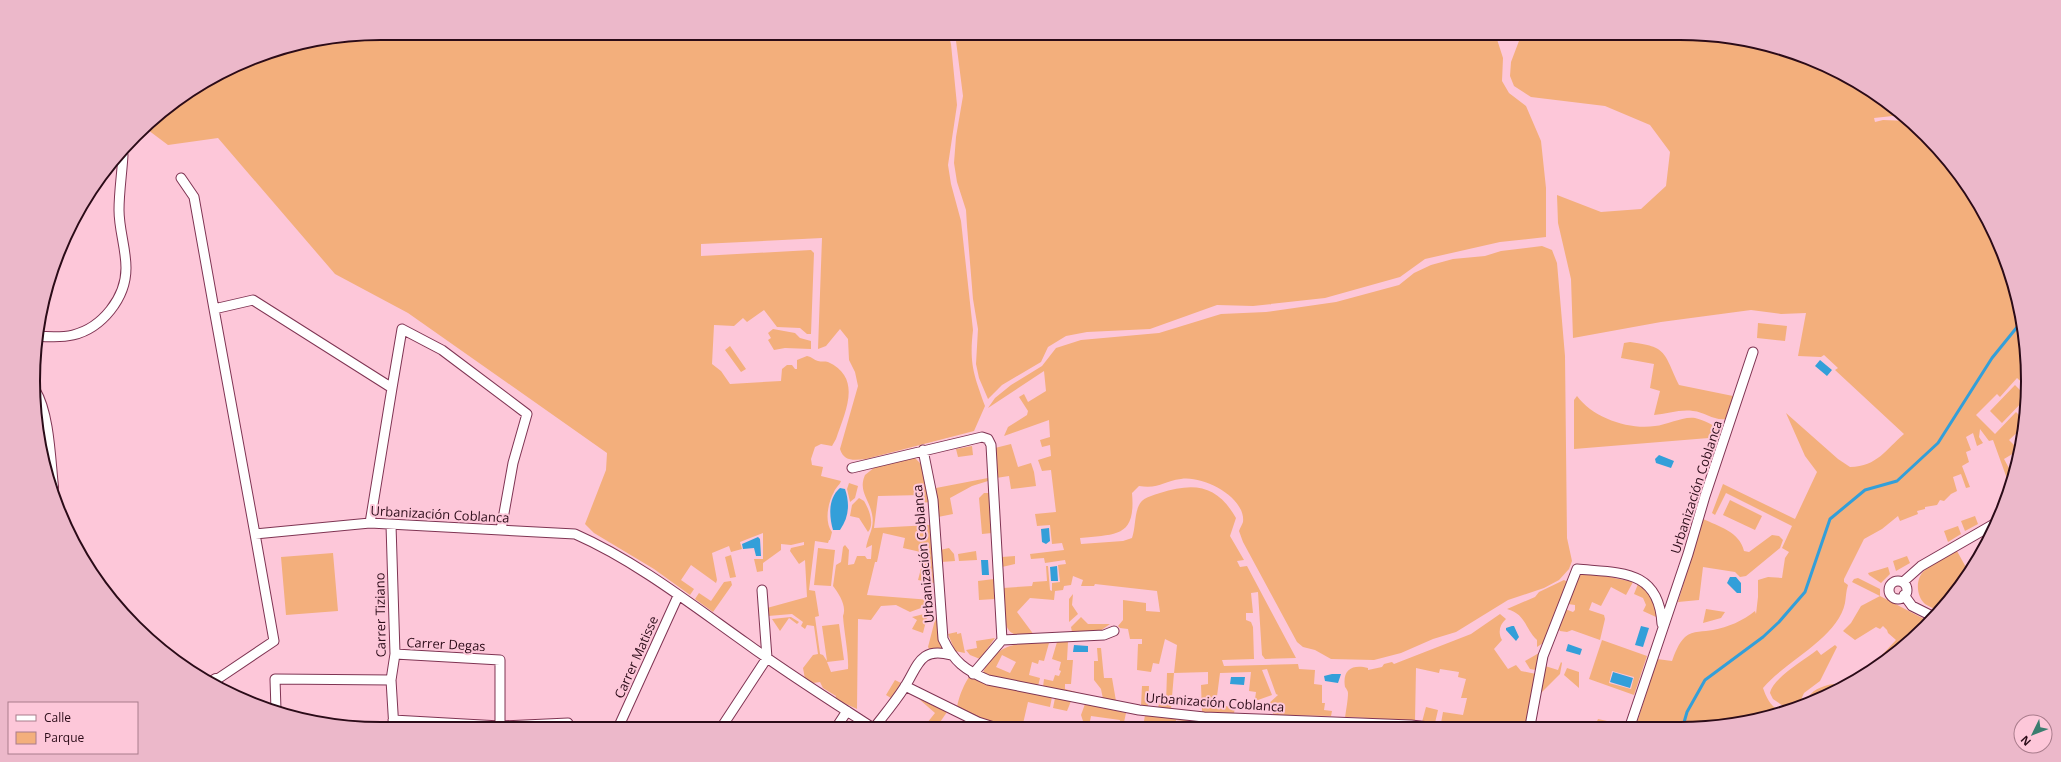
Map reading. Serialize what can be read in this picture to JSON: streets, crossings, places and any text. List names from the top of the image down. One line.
{"streets":{"street":["Urbanización Coblanca","Carrer Tiziano","Carrer Degas","Carrer Matisse"]},"crossings":[["Urbanización Coblanca","Carrer Tiziano"],["Urbanización Coblanca","Carrer Matisse"],["Carrer Tiziano","Carrer Degas"]],"legend":["Calle","Parque"],"north":"bottom left"}
